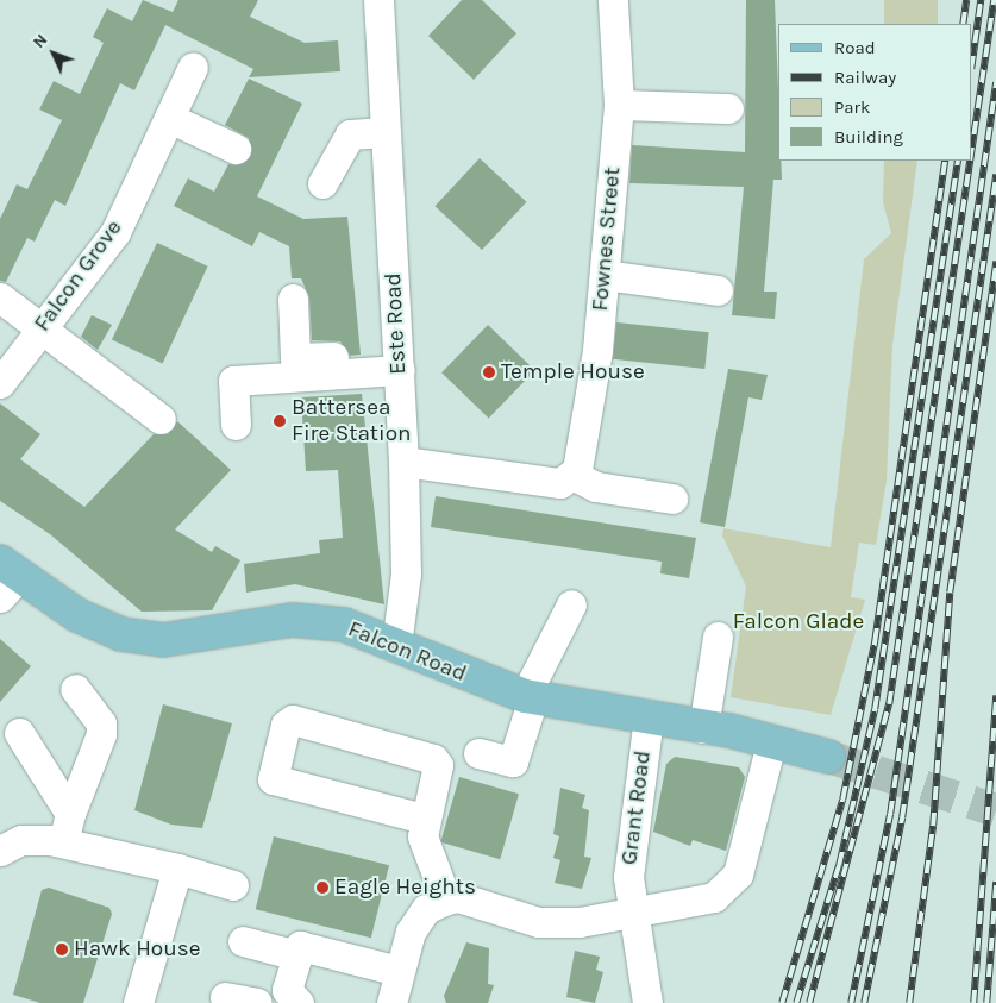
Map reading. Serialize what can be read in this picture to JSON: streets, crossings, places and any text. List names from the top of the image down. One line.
{"streets":{"main road":["Falcon Road"],"street":["Fownes Street","Falcon Grove","Este Road","Grant Road"]},"crossings":[["Este Road","Falcon Road"],["Falcon Road","Grant Road"]],"parks":["Falcon Glade"],"places":["Temple House","Battersea Fire Station","Eagle Heights","Hawk House"],"legend":["Road","Railway","Park","Building"],"north":"top left"}
